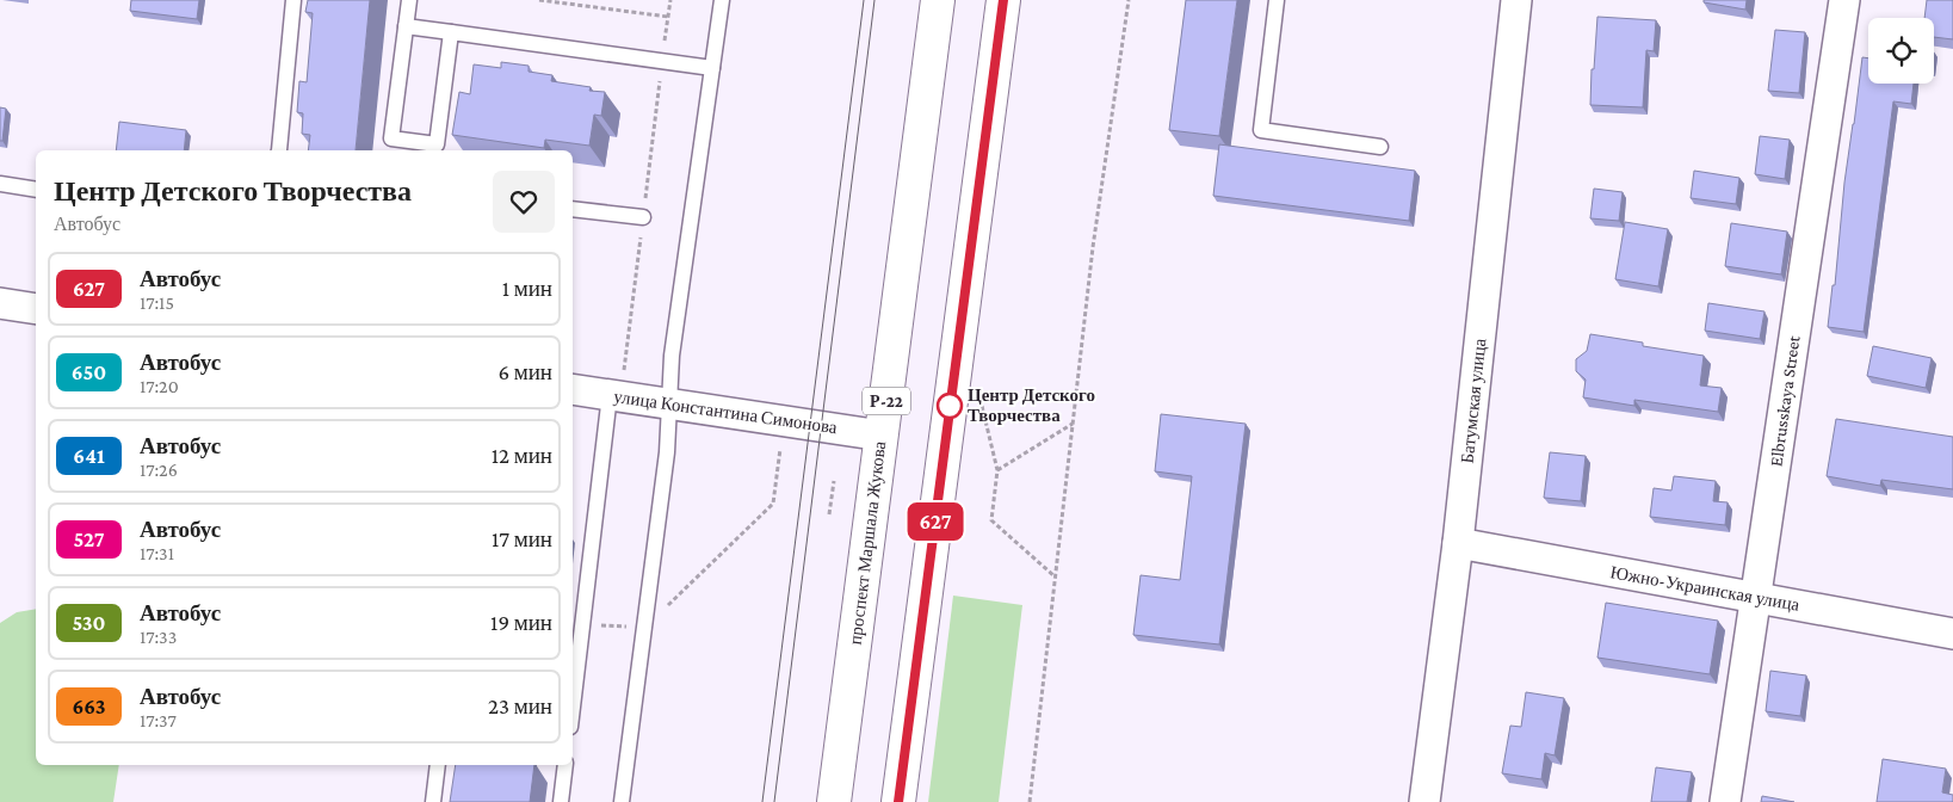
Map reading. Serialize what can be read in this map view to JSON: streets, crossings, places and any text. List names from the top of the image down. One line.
{"streets":{"highway":["Р-22","проспект Маршала Жукова"],"street":["Батумская улица","Elbrusskaya Street","улица Константина Симонова","Южно-Украинская улица"]},"crossings":[["Батумская улица","Южно-Украинская улица"],["Elbrusskaya Street","Южно-Украинская улица"],["улица Константина Симонова","проспект Маршала Жукова"]],"places":["Центр Детского Творчества"],"lines":["bus line 627"],"page":{"on_map":"627","heading":["Центр Детского Творчества","Автобус"],"list":[{"mark":"627","name":"Автобус","note":"17:15","value":"1 мин"},{"mark":"650","name":"Автобус","note":"17:20","value":"6 мин"},{"mark":"641","name":"Автобус","note":"17:26","value":"12 мин"},{"mark":"527","name":"Автобус","note":"17:31","value":"17 мин"},{"mark":"530","name":"Автобус","note":"17:33","value":"19 мин"},{"mark":"663","name":"Автобус","note":"17:37","value":"23 мин"}]}}
